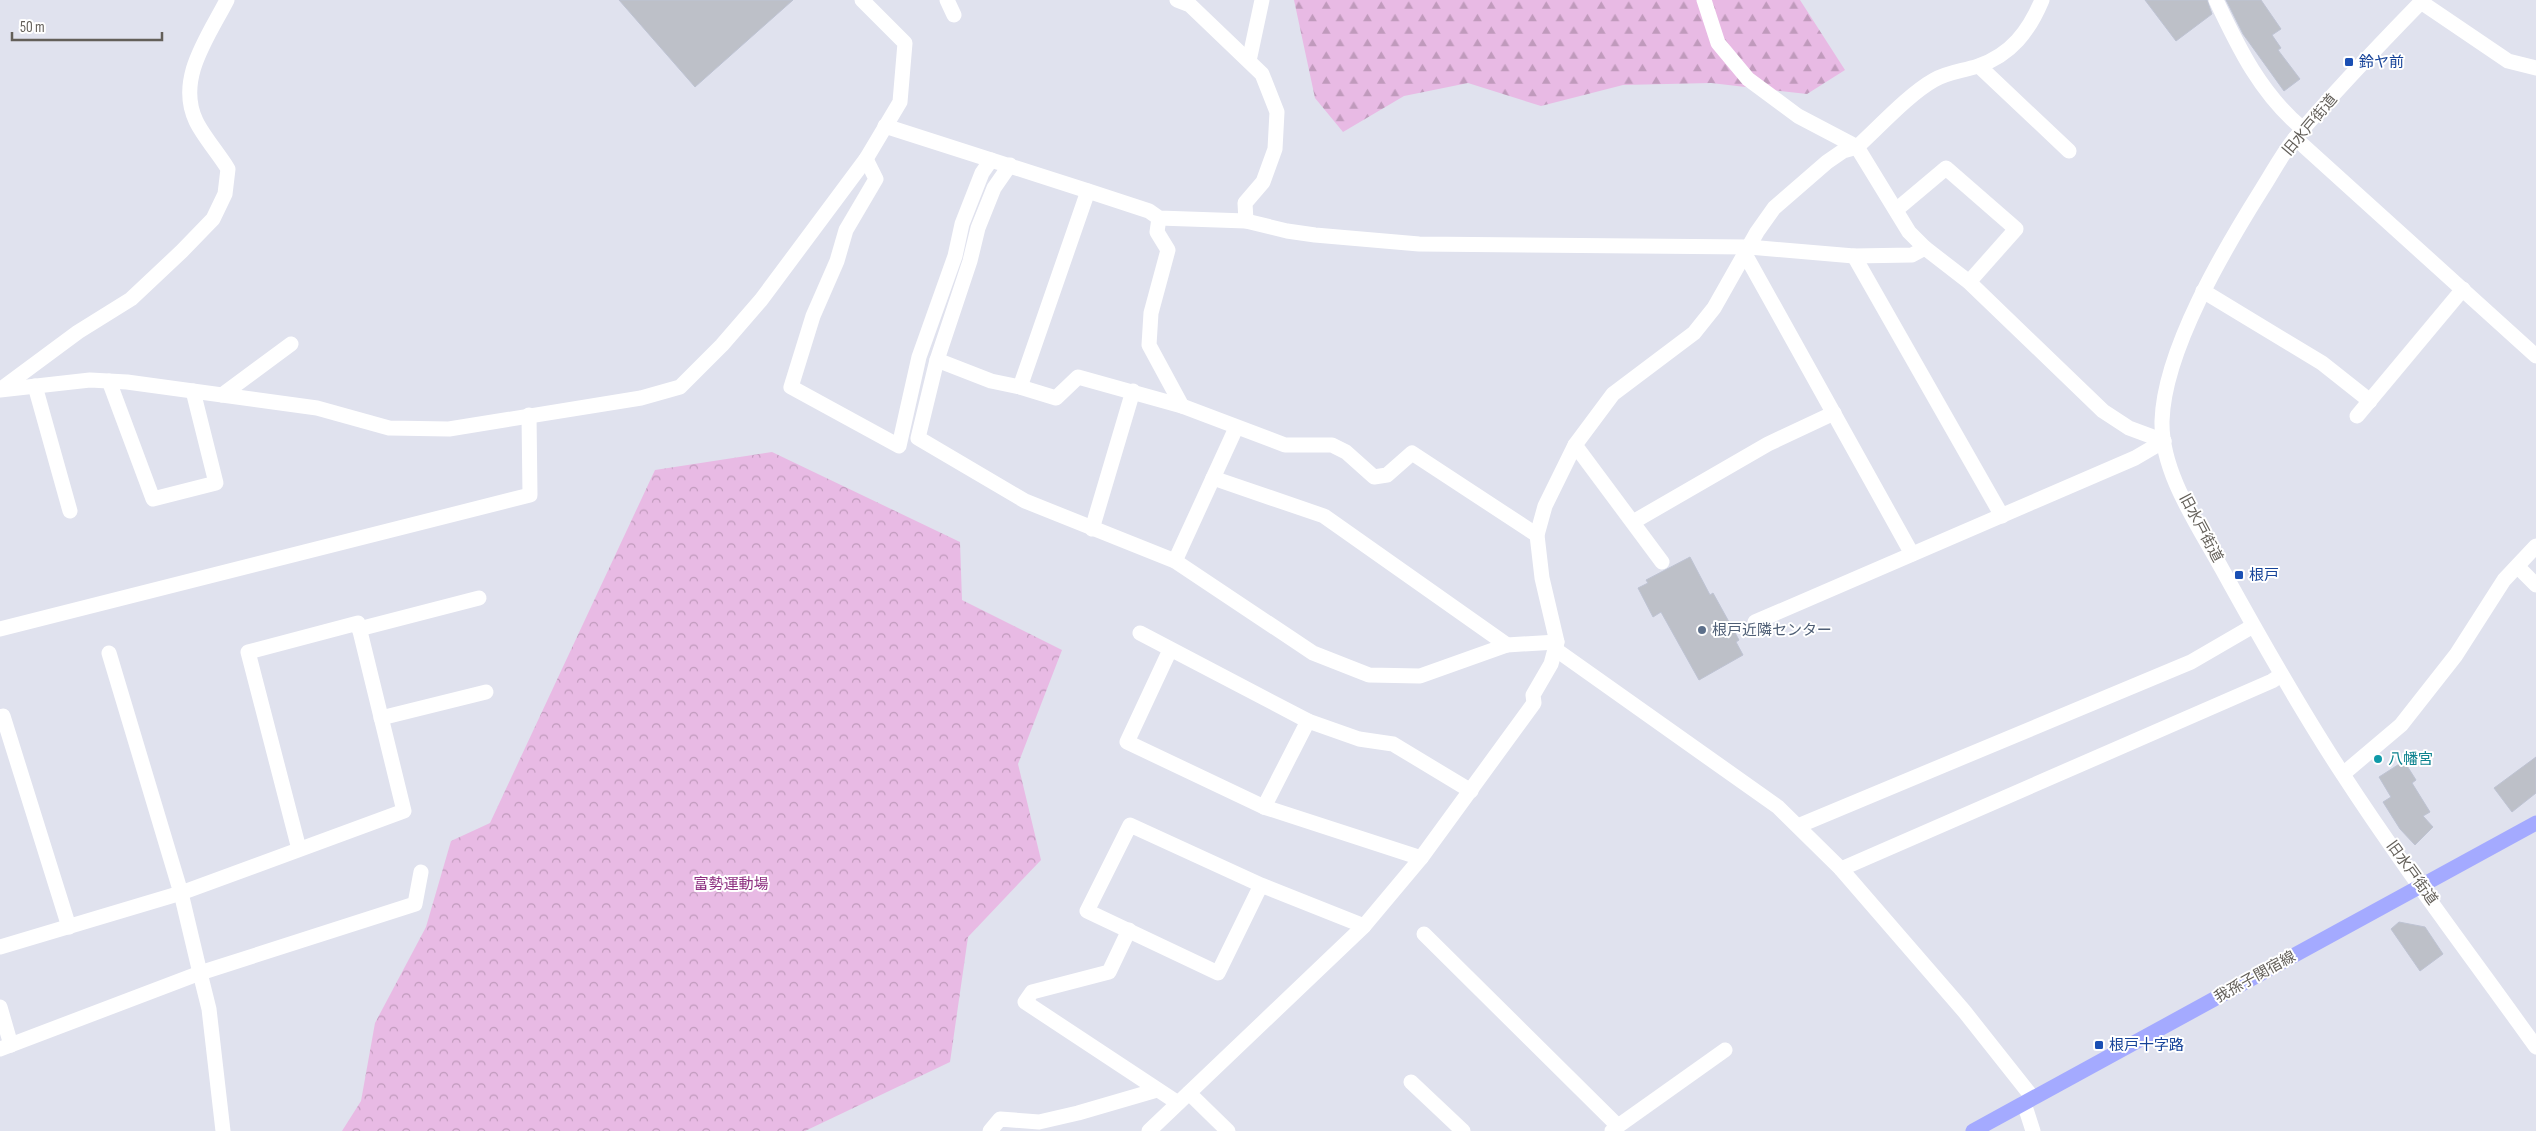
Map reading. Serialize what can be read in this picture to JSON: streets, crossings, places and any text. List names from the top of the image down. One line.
{"streets":{"main road":["我孫子関宿線"],"street":["旧水戸街道"]},"crossings":[["旧水戸街道","我孫子関宿線"]],"parks":["富勢運動場"],"places":{"transit":["鈴ヤ前","根戸","根戸十字路"],"other":["根戸近隣センター","八幡宮"]},"scale_bar":"50 m"}
